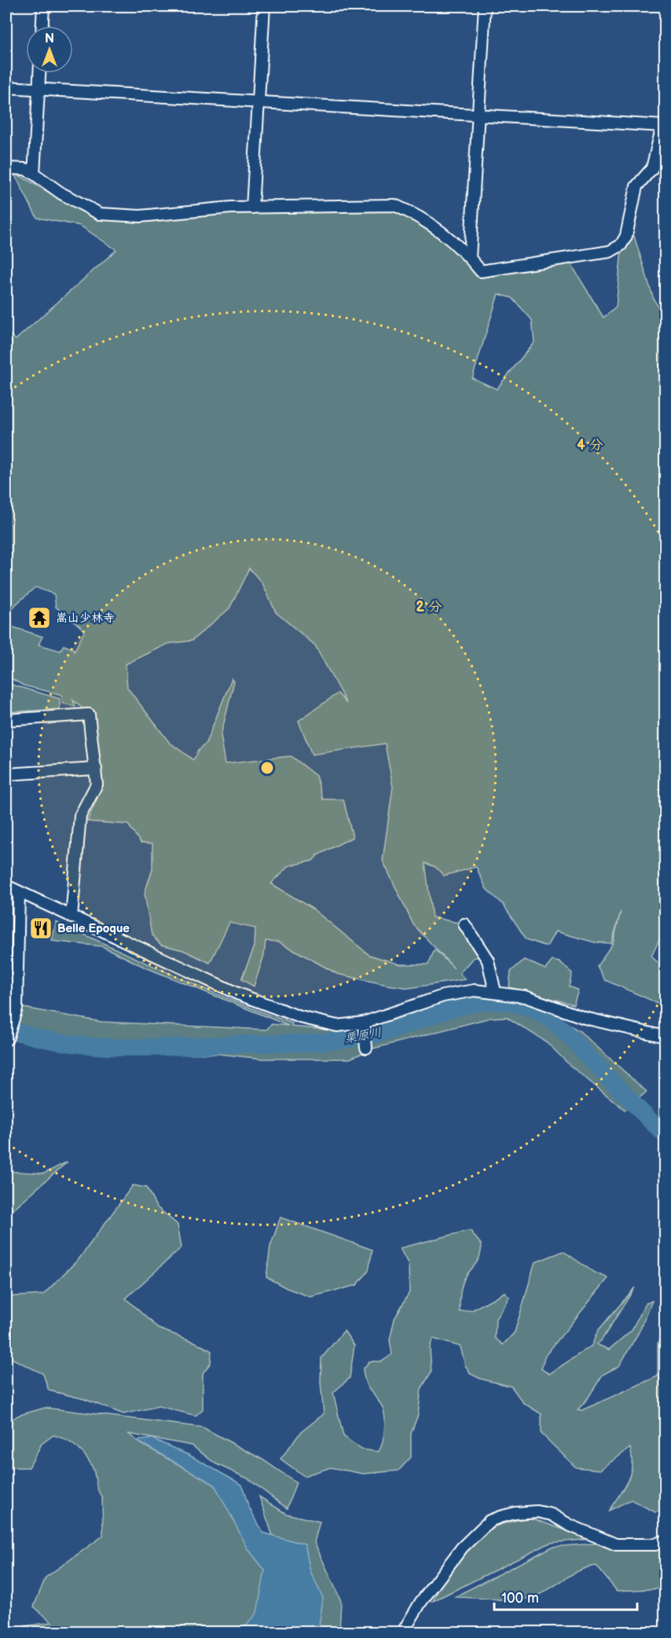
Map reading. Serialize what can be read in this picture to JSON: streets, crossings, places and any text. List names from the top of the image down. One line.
{"water":["栗原川"],"places":{"temple":["嵩山少林寺"],"restaurant":["Belle Epoque"]},"scale_bar":"100 m","north":"top","rings":["4 分","2 分"]}
